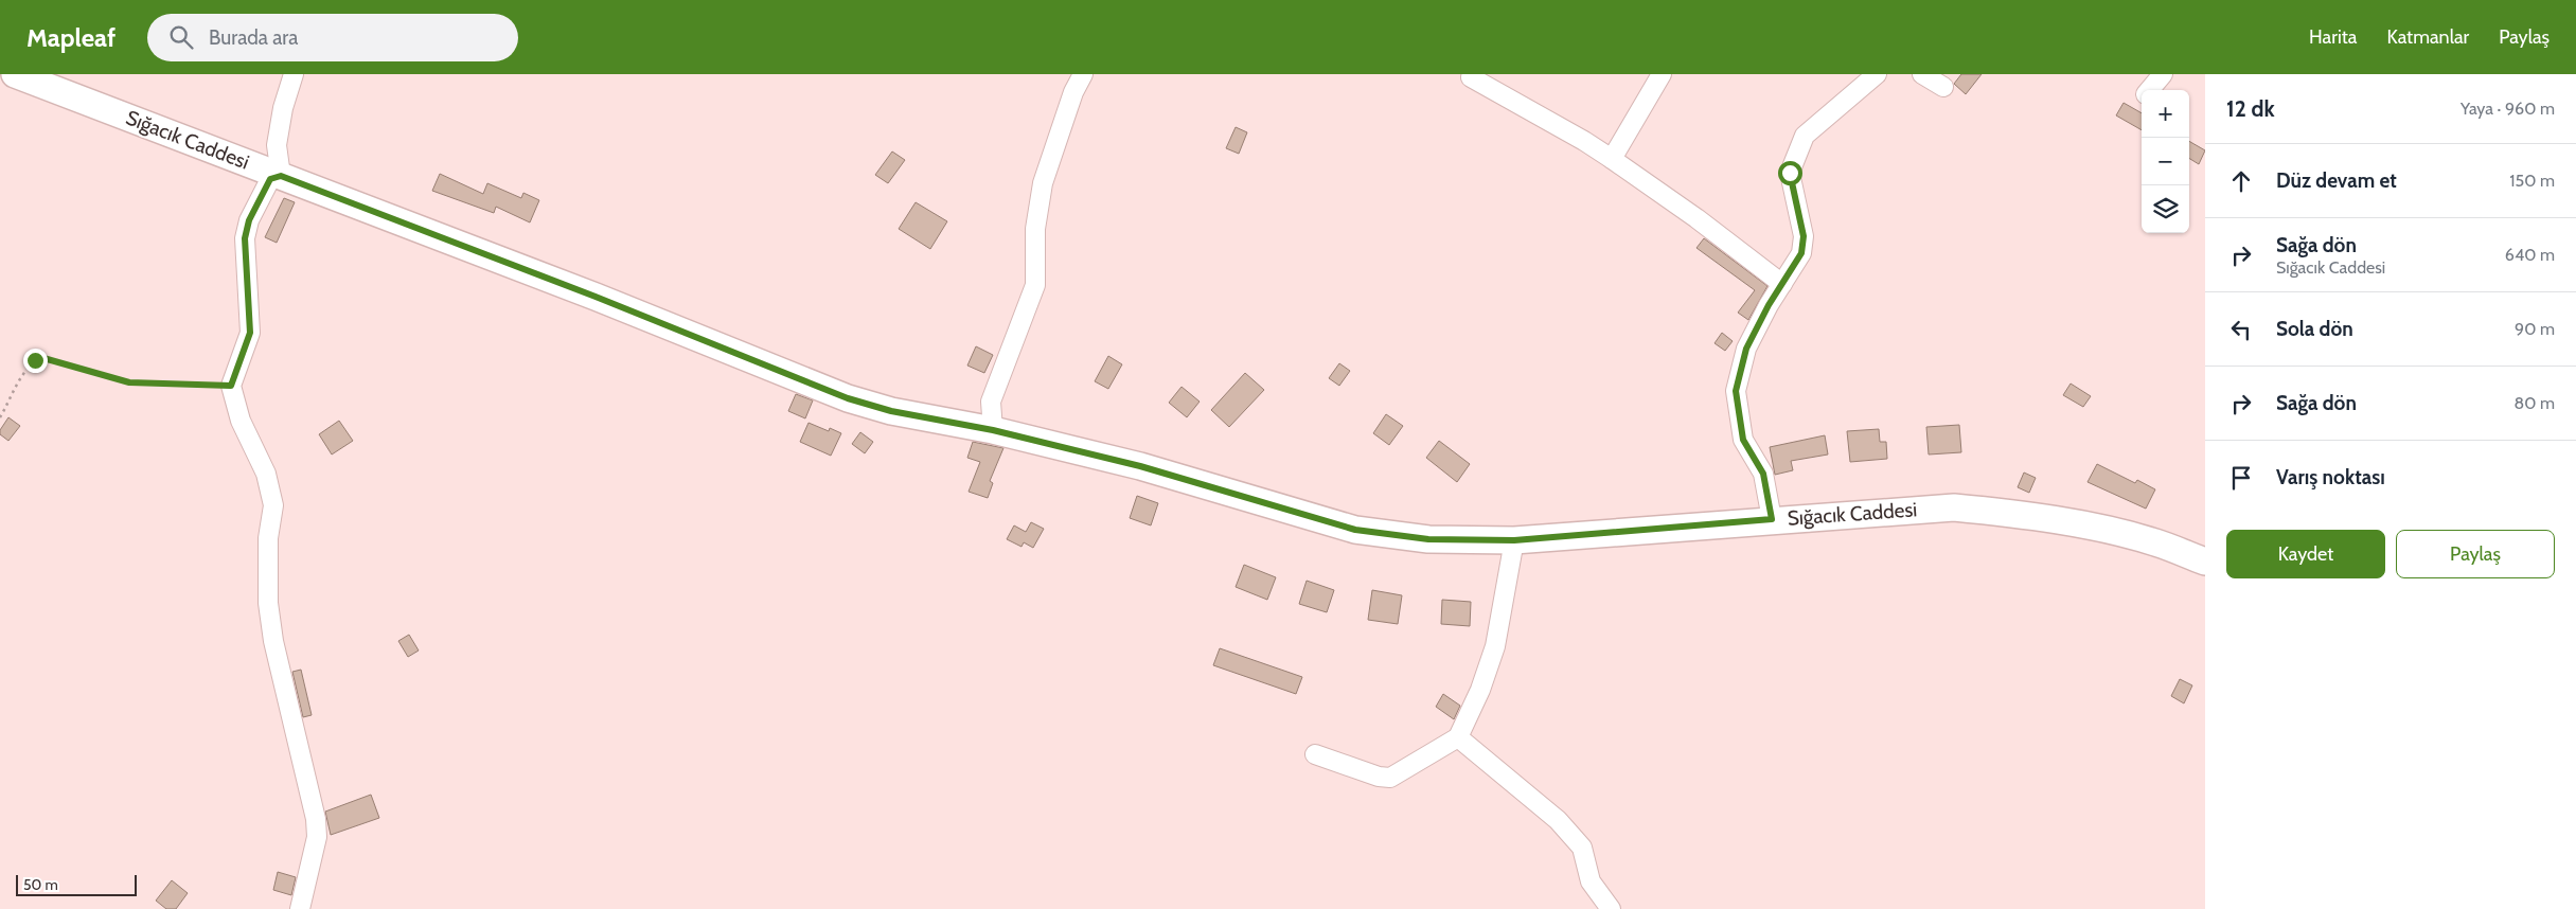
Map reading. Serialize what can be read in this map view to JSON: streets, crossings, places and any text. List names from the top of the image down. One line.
{"streets":{"main road":["Sığacık Caddesi"]},"scale_bar":"50 m","page":{"header":"Mapleaf","search":"Burada ara","nav":["Harita","Katmanlar","Paylaş"],"heading":["12 dk","Yaya · 960 m"],"map_buttons":["+","−"],"list":[["Düz devam et","150 m"],["Sağa dön","Sığacık Caddesi","640 m"],["Sola dön","90 m"],["Sağa dön","80 m"],"Varış noktası"],"buttons":["Kaydet","Paylaş"],"scale":"50 m"}}
